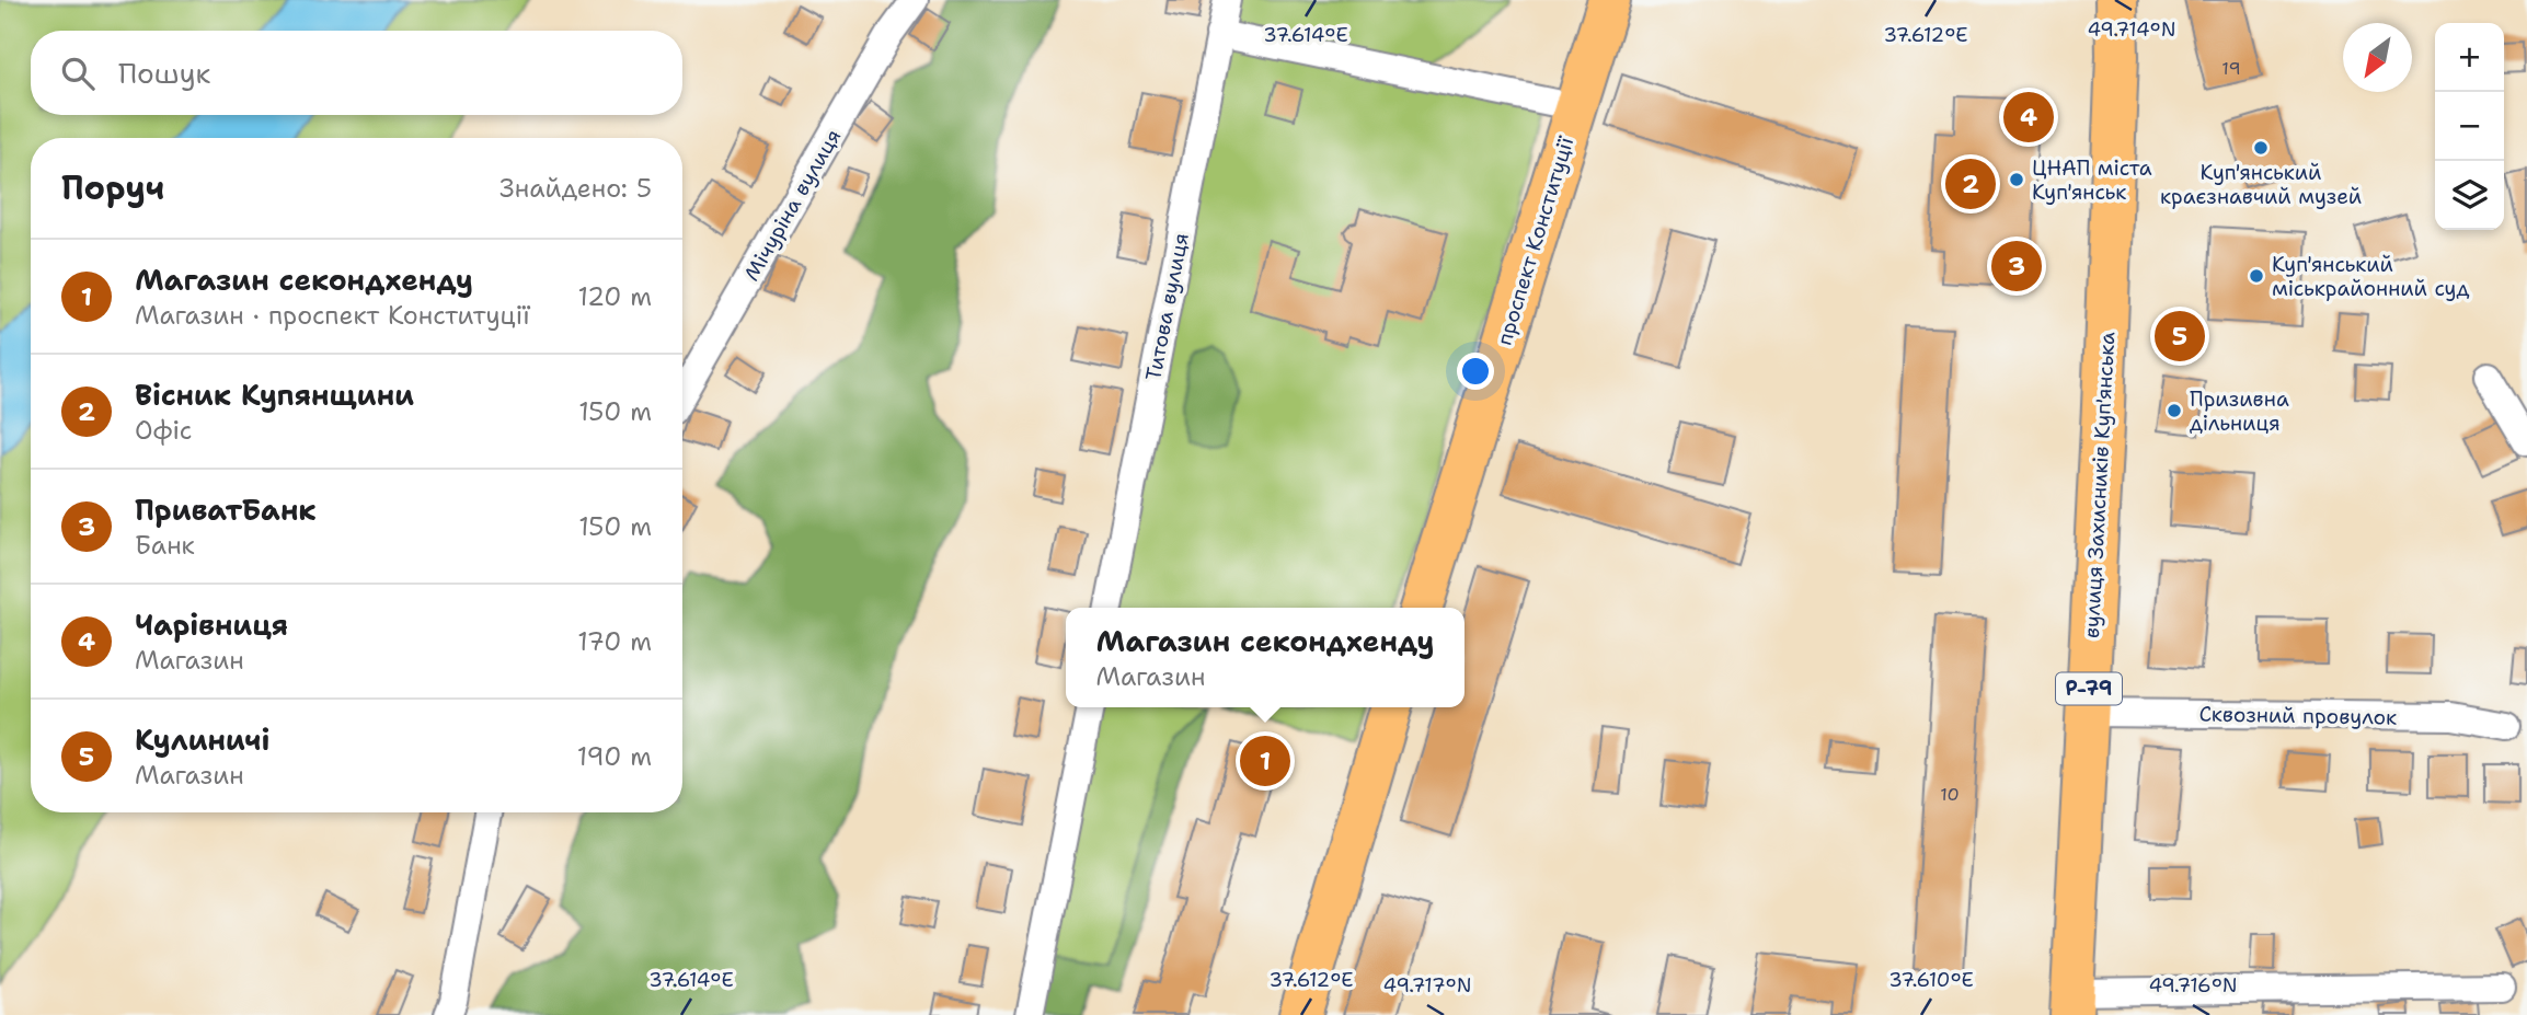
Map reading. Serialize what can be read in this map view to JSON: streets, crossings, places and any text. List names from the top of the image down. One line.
{"streets":{"main road":["проспект Конституції","вулиця Захисників Куп'янська","Р-79"],"street":["Мічуріна вулиця","Титова вулиця","Сквозний провулок"]},"crossings":[["вулиця Захисників Куп'янська","Сквозний провулок"]],"places":["Куп'янський краєзнавчий музей","ЦНАП міста Куп'янськ","Куп'янський міськрайонний суд","Призивна дільниця"],"house_numbers":["19","10"],"north":"bottom left","page":{"map_buttons":["+","−"],"search":"Пошук","pins":["4","2","3","5","1"],"heading":["Поруч","Знайдено: 5"],"list":[{"mark":"1","name":"Магазин секондхенду","note":"Магазин · проспект Конституції","value":"120 m"},{"mark":"2","name":"Вісник Купянщини","note":"Офіс","value":"150 m"},{"mark":"3","name":"ПриватБанк","note":"Банк","value":"150 m"},{"mark":"4","name":"Чарівниця","note":"Магазин","value":"170 m"},{"mark":"5","name":"Кулиничі","note":"Магазин","value":"190 m"}],"popup":["Магазин секондхенду","Магазин"]},"coordinates":["49.714°N","37.614°E","37.612°E","37.610°E","49.717°N","49.716°N"]}
